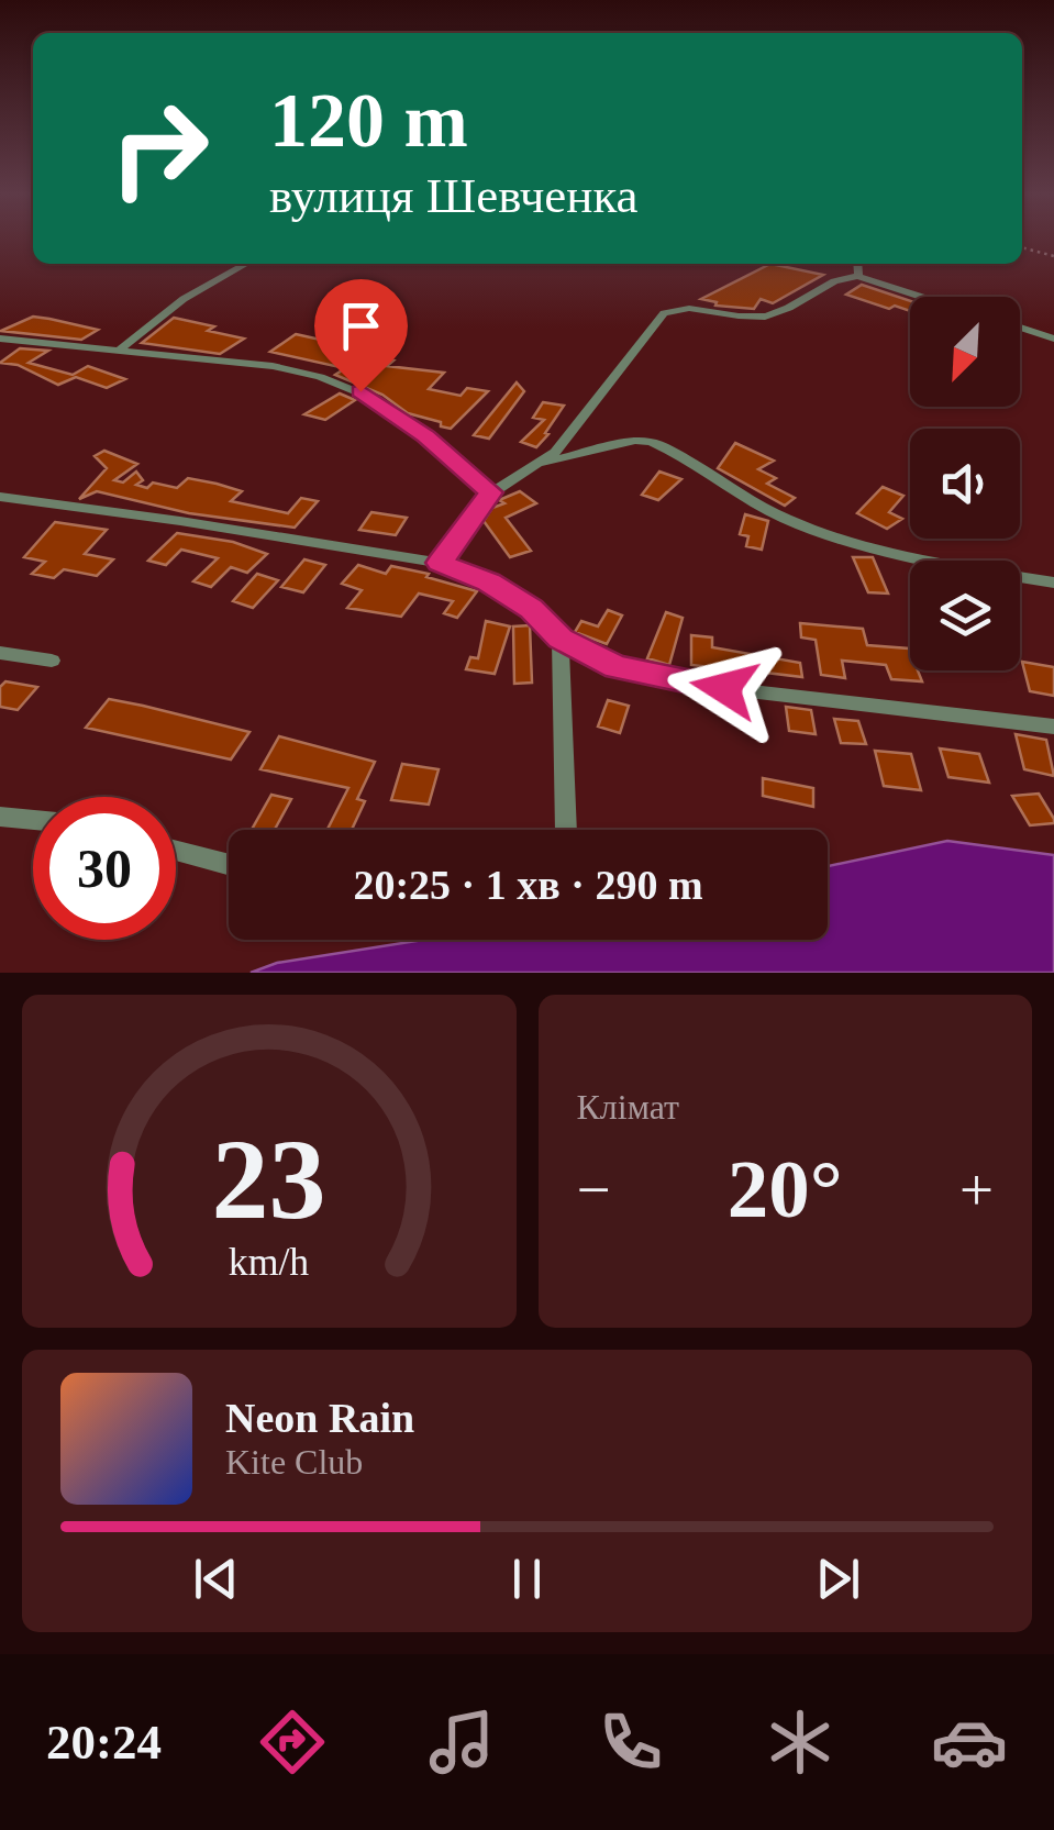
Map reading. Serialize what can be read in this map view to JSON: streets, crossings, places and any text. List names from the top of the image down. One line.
{"north":"bottom left","page":{"turn":["120 m","вулиця Шевченка"],"limit":"30","trip":"20:25 · 1 хв · 290 m","tile":"Клімат","heat":["−","20°","+"],"song":["Neon Rain","Kite Club"],"tabs":"20:24","gauge":["23","km/h"]}}
